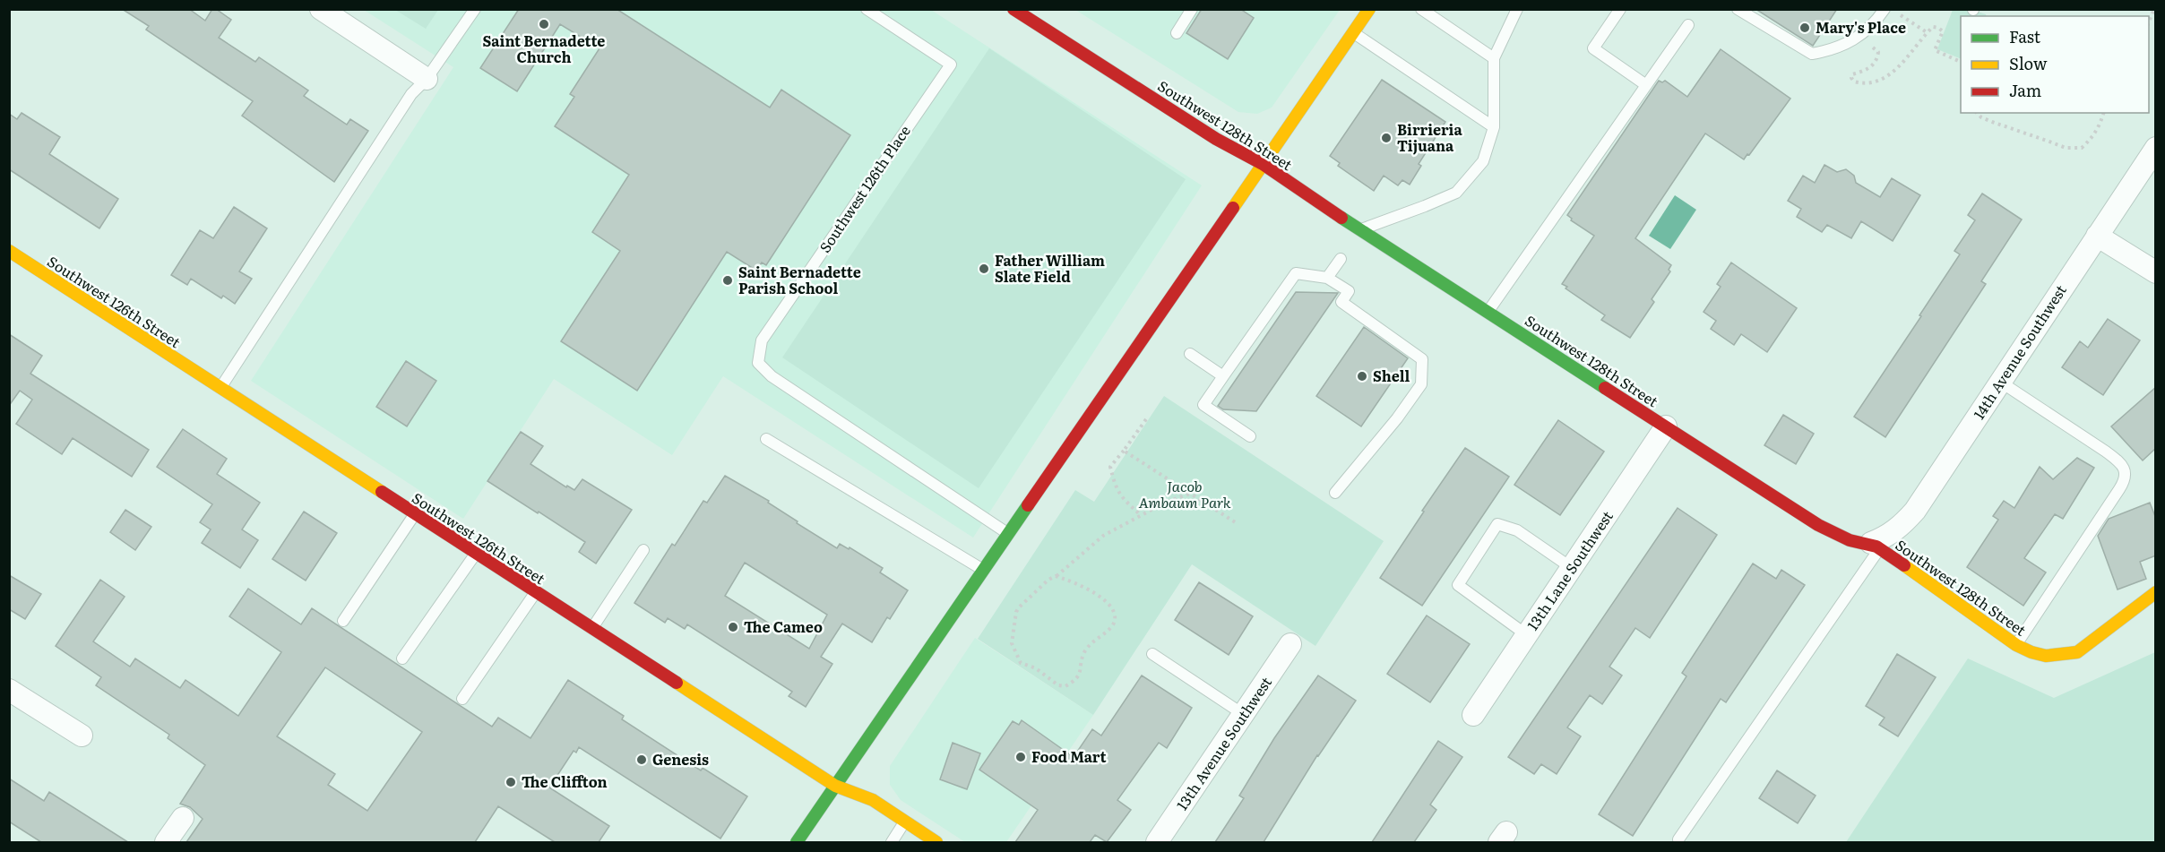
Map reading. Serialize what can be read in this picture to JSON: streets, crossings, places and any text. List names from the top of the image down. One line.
{"streets":{"street":["Southwest 128th Street","Southwest 126th Street","14th Avenue Southwest","13th Lane Southwest","13th Avenue Southwest"],"lane":["Southwest 126th Place"]},"crossings":[["Southwest 128th Street","14th Avenue Southwest"],["Southwest 128th Street","13th Lane Southwest"]],"parks":["Jacob Ambaum Park"],"places":["Saint Bernadette Church","Mary's Place","Birrieria Tijuana","Father William Slate Field","Saint Bernadette Parish School","Shell","The Cameo","Food Mart","Genesis","The Cliffton"],"legend":["Fast","Slow","Jam"]}
